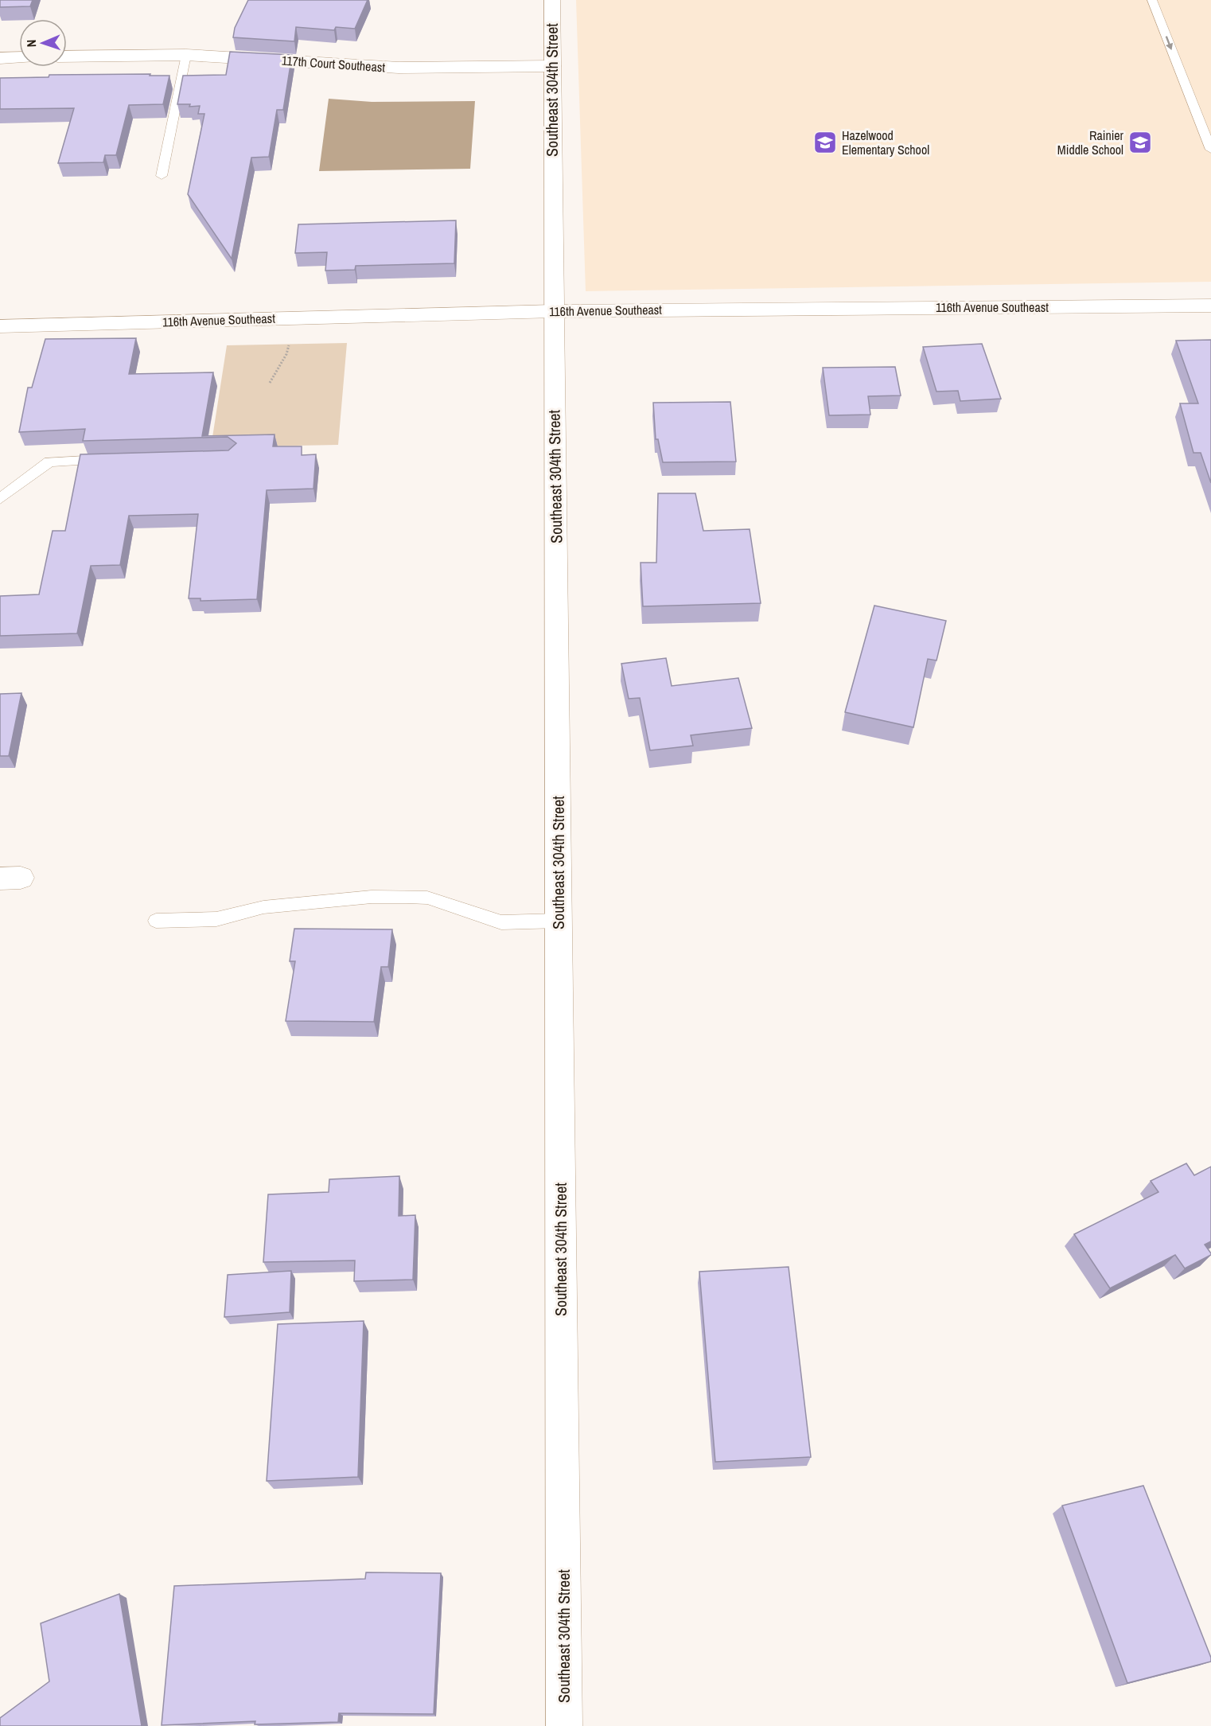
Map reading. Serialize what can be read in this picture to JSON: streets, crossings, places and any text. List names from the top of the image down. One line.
{"streets":{"street":["117th Court Southeast","Southeast 304th Street","116th Avenue Southeast"]},"crossings":[["117th Court Southeast","Southeast 304th Street"],["Southeast 304th Street","116th Avenue Southeast"]],"places":{"school or university":["Hazelwood Elementary School","Rainier Middle School"]},"north":"left"}
